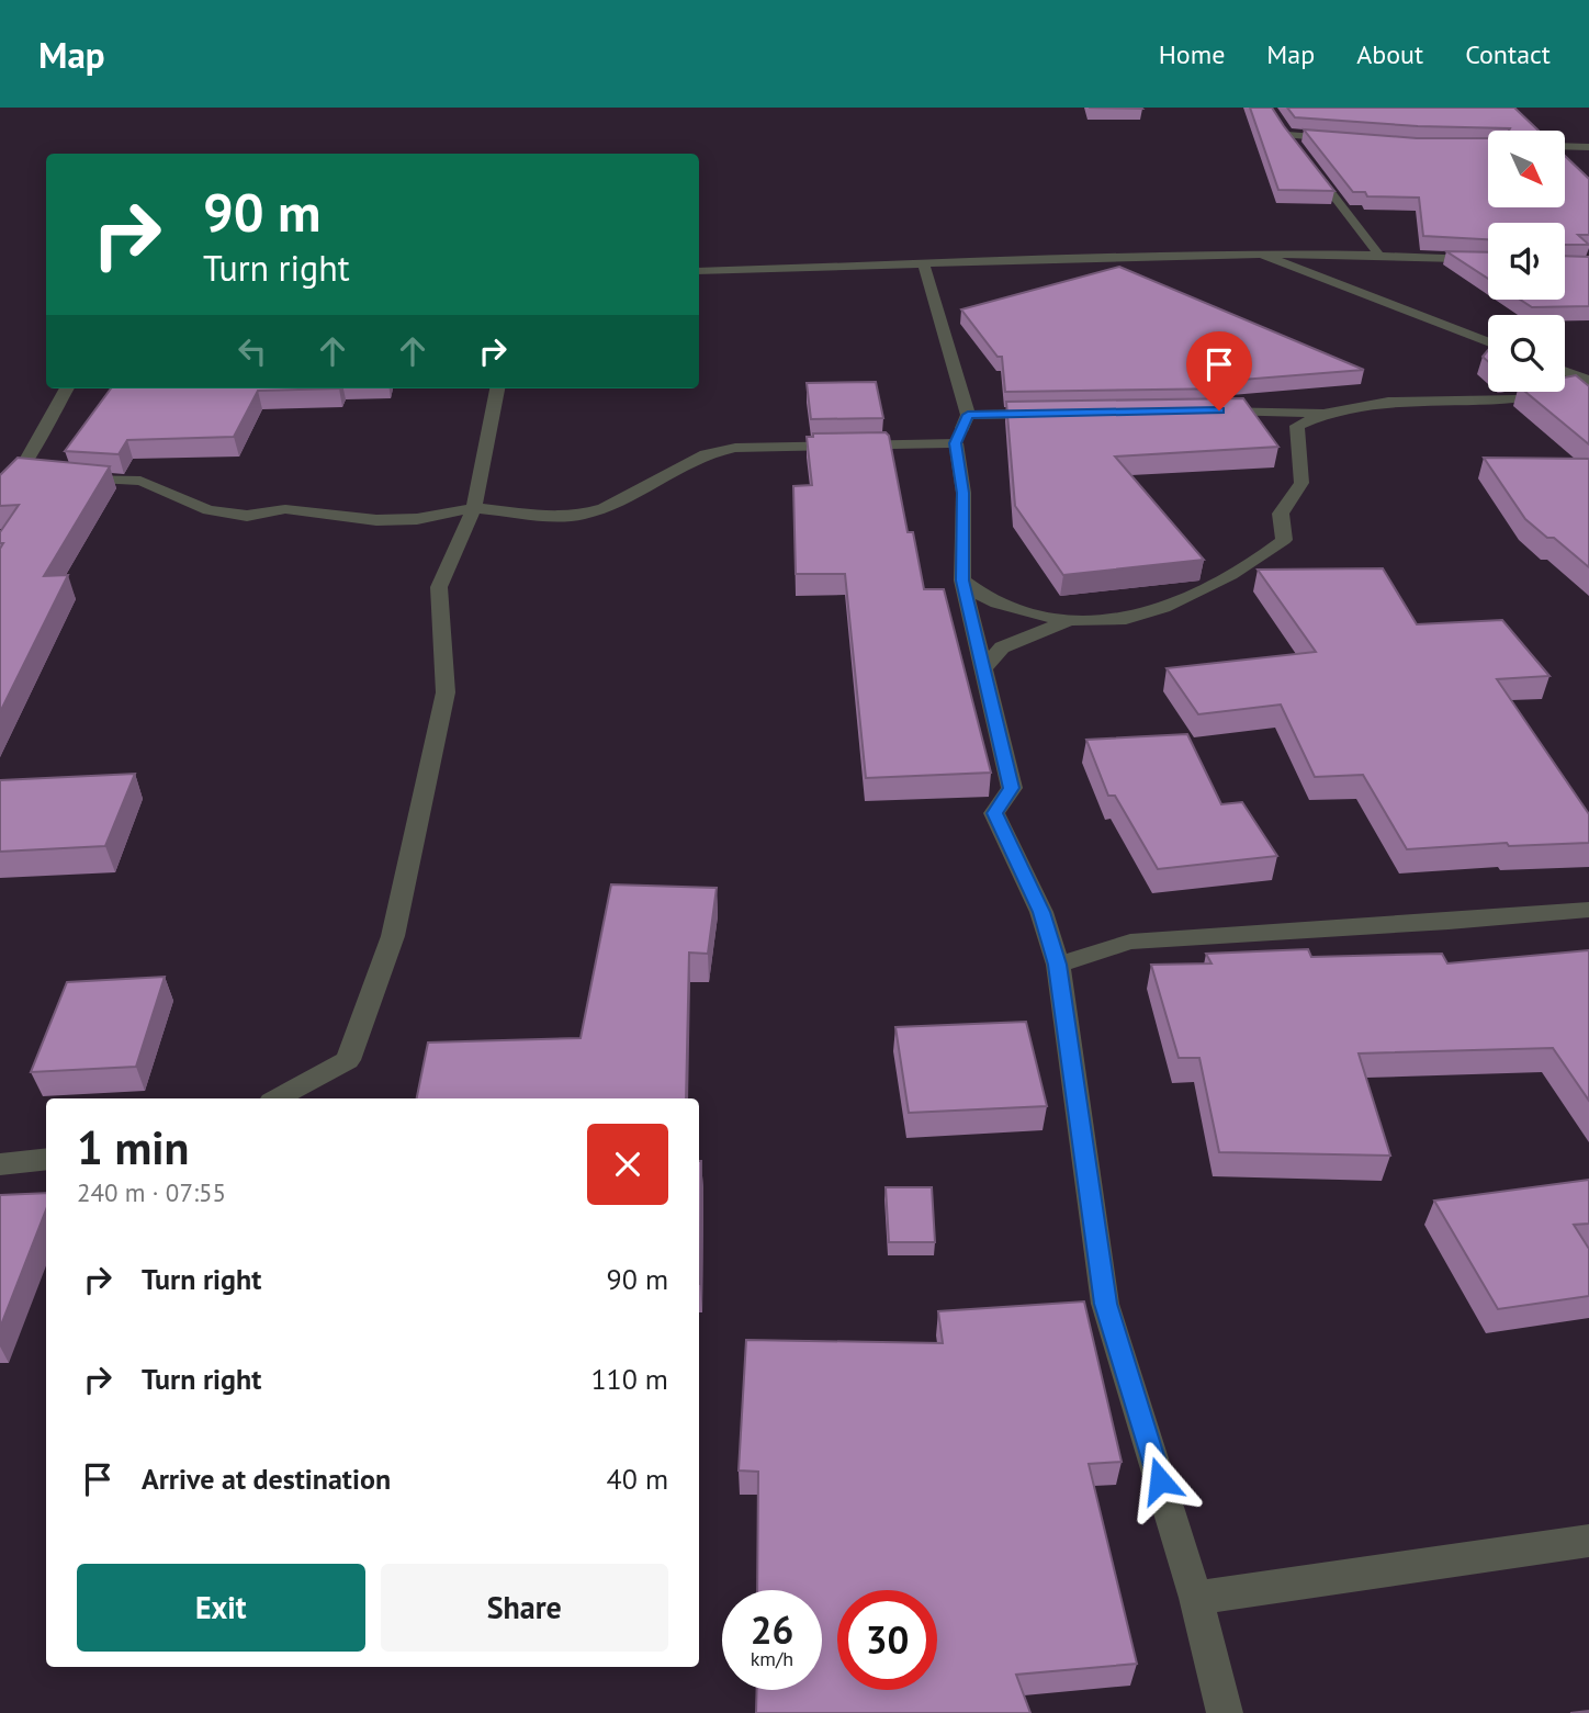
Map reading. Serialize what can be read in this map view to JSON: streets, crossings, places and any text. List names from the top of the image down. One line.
{"north":"bottom right","page":{"header":"Map","nav":["Home","Map","About","Contact"],"turn":["90 m","Turn right"],"heading":["1 min","240 m · 07:55"],"list":[{"name":"Turn right","value":"90 m"},{"name":"Turn right","value":"110 m"},{"name":"Arrive at destination","value":"40 m"}],"buttons":["Exit","Share"],"speed":"26 km/h","limit":"30"}}
